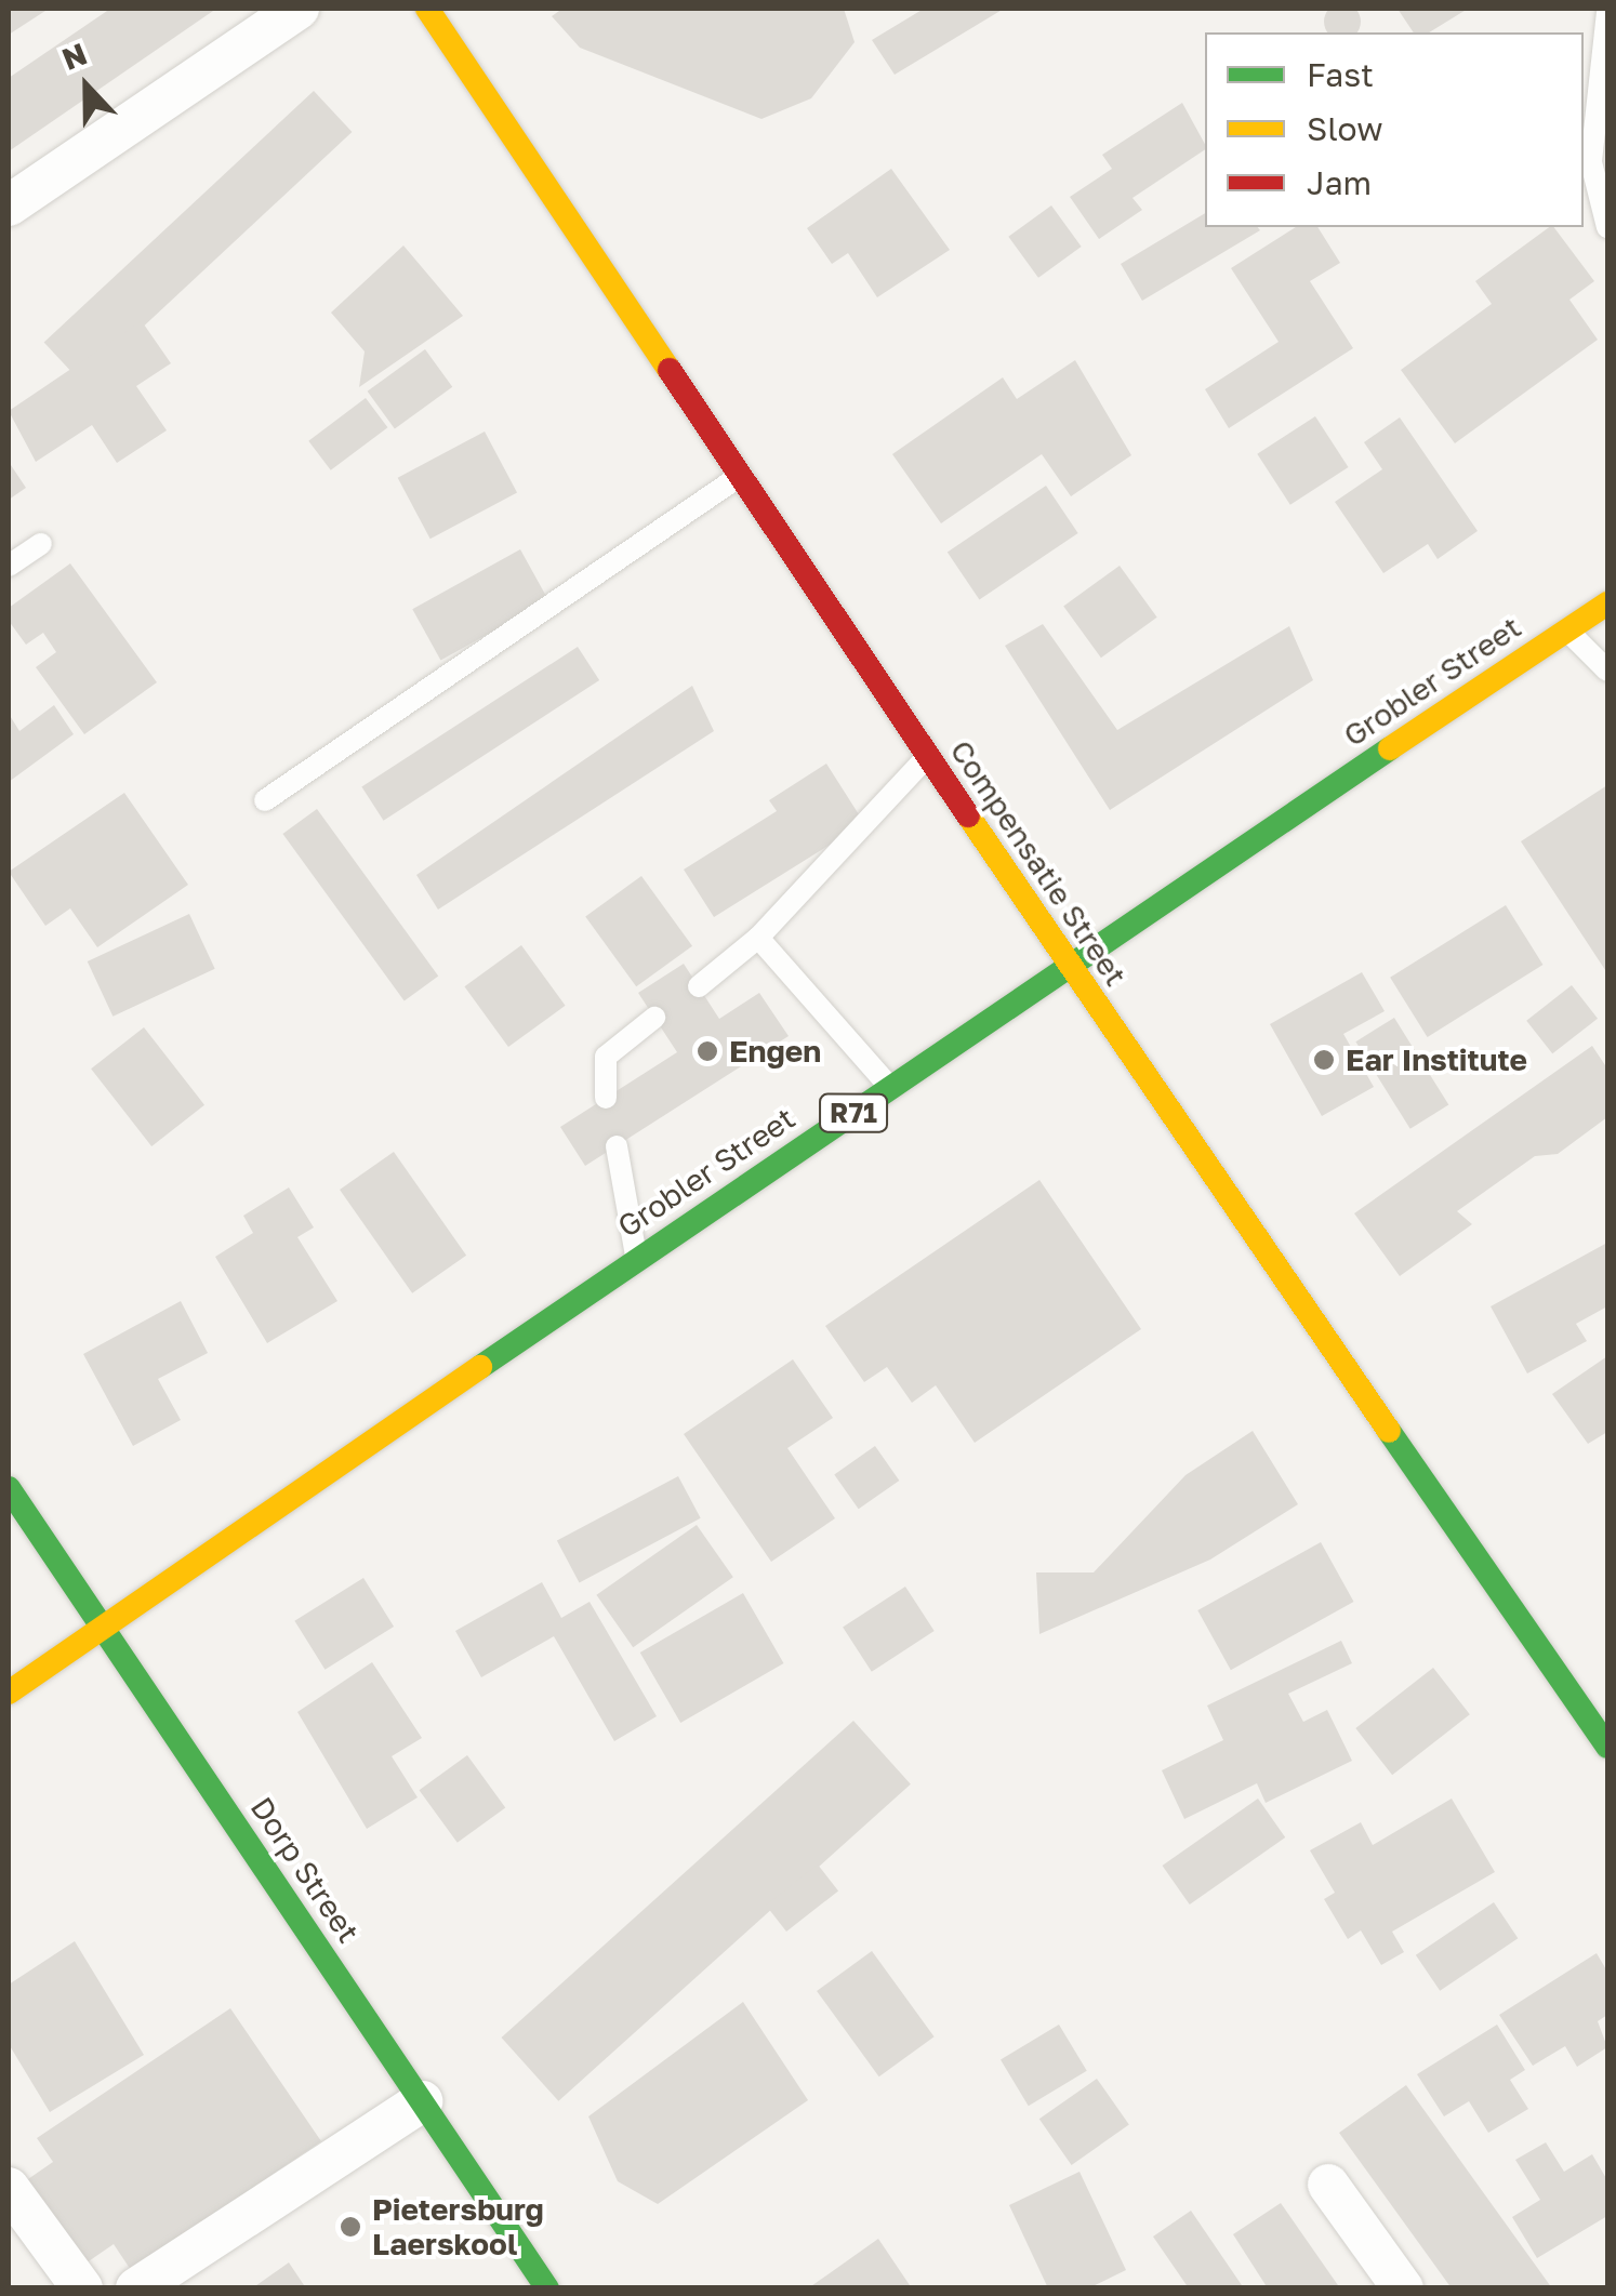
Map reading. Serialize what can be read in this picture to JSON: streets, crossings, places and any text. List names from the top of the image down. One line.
{"streets":{"street":["Grobler Street","Compensatie Street","R71","Dorp Street"]},"crossings":[["Grobler Street","Compensatie Street"],["Grobler Street","Dorp Street"]],"places":["Engen","Ear Institute","Pietersburg Laerskool"],"legend":["Fast","Slow","Jam"],"north":"top"}
